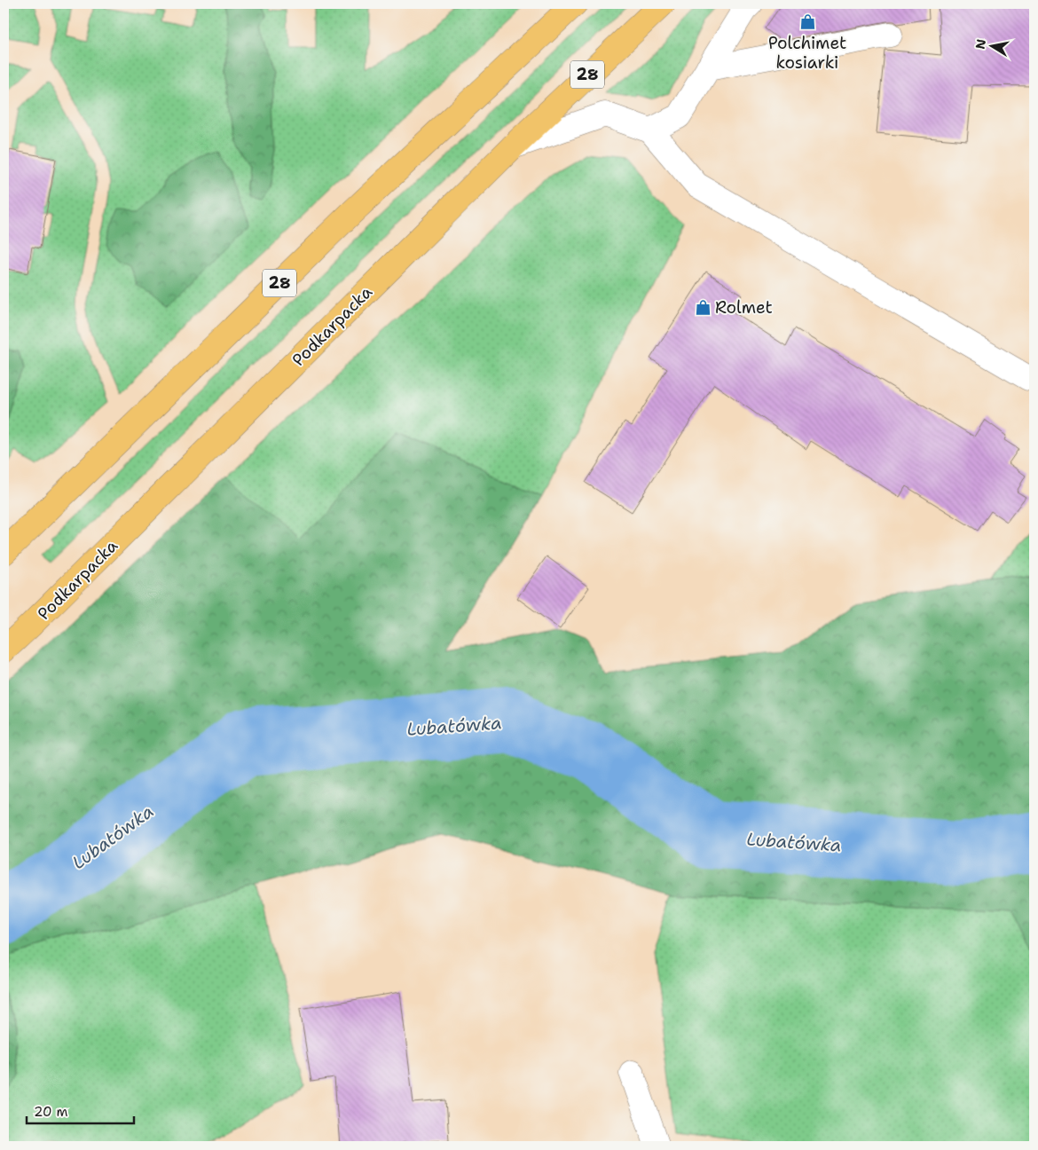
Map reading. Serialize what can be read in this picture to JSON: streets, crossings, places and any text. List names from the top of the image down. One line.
{"streets":{"main road":["28","Podkarpacka"]},"water":["Lubatówka"],"places":{"shop":["Polchimet kosiarki","Rolmet"]},"scale_bar":"20 m","north":"left"}
